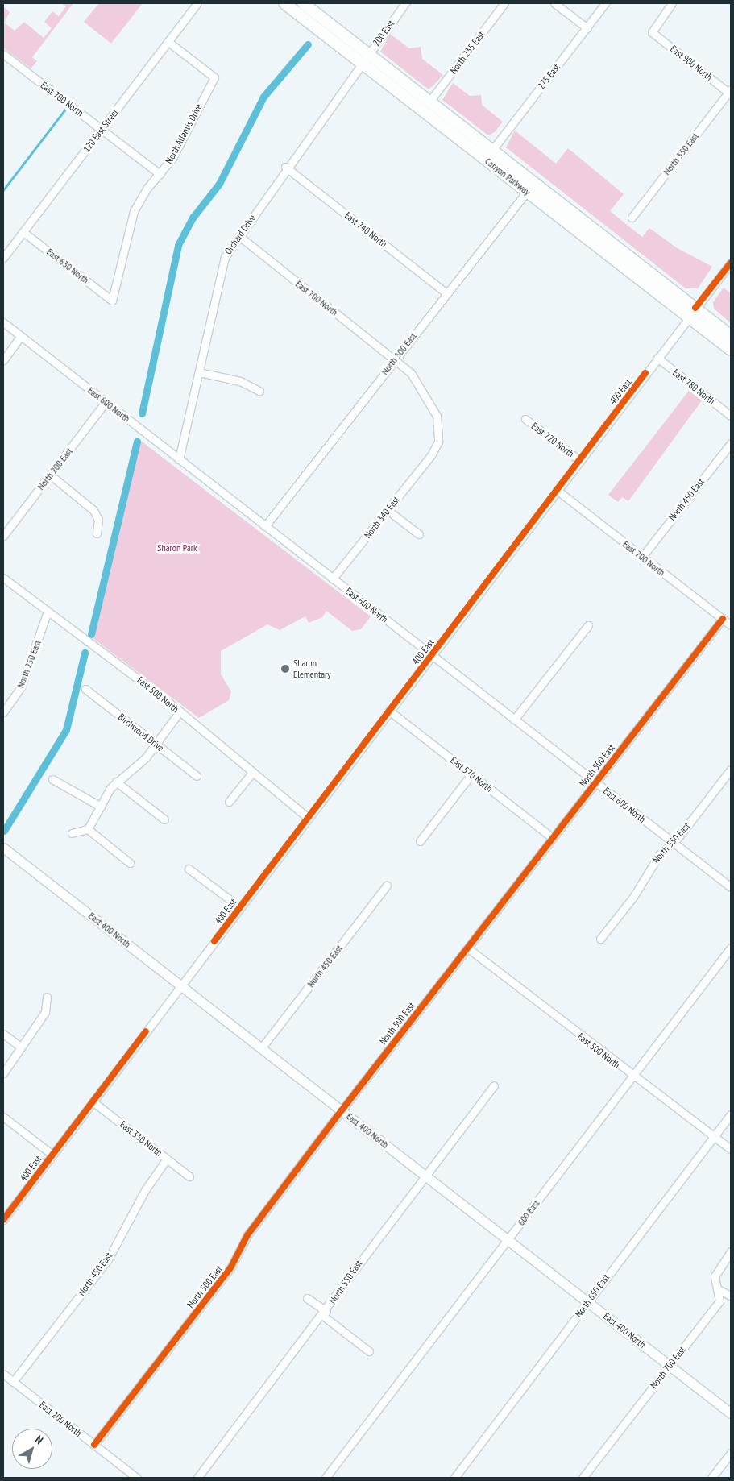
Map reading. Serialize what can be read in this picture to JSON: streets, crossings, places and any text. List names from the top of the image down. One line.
{"streets":{"highway":["Canyon Parkway"],"main road":["East 400 North"],"street":["200 East","North 235 East","East 900 North","275 East","East 700 North","120 East Street","North Atlantis Drive","North 350 East","East 740 North","Orchard Drive","East 630 North","North 300 East","East 780 North","400 East","East 600 North","East 720 North","North 200 East","North 450 East","North 340 East","North 250 East","East 500 North","Birchwood Drive","North 500 East","East 570 North","North 550 East","East 330 North","600 East","North 650 East","North 700 East","East 200 North"]},"crossings":[["200 East","Canyon Parkway"],["200 East","Orchard Drive"],["North 235 East","Canyon Parkway"],["East 900 North","North 350 East"],["275 East","Canyon Parkway"],["East 700 North","120 East Street"],["East 700 North","North Atlantis Drive"],["East 700 North","Orchard Drive"],["East 700 North","North 300 East"],["East 700 North","400 East"],["East 700 North","North 450 East"],["East 700 North","North 340 East"],["East 700 North","North 500 East"],["120 East Street","North Atlantis Drive"],["120 East Street","East 630 North"],["North Atlantis Drive","East 630 North"],["Canyon Parkway","Orchard Drive"],["Canyon Parkway","North 300 East"],["Canyon Parkway","400 East"],["East 740 North","Orchard Drive"],["East 740 North","North 300 East"],["Orchard Drive","East 600 North"],["North 300 East","East 600 North"],["East 780 North","400 East"],["400 East","East 600 North"],["400 East","East 720 North"],["400 East","East 500 North"],["400 East","East 570 North"],["400 East","East 400 North"],["400 East","East 330 North"],["East 600 North","North 200 East"],["East 600 North","North 340 East"],["East 600 North","North 500 East"],["East 600 North","North 550 East"],["North 450 East","East 400 North"],["North 450 East","East 330 North"],["North 450 East","East 200 North"],["North 250 East","East 500 North"],["East 500 North","North 500 East"],["East 500 North","600 East"],["East 500 North","North 650 East"],["North 500 East","East 570 North"],["North 500 East","East 400 North"],["North 500 East","East 200 North"],["North 550 East","East 400 North"],["East 400 North","600 East"],["East 400 North","North 650 East"],["East 400 North","North 700 East"]],"parks":["Sharon Park"],"places":["Sharon Elementary"],"north":"top right"}
